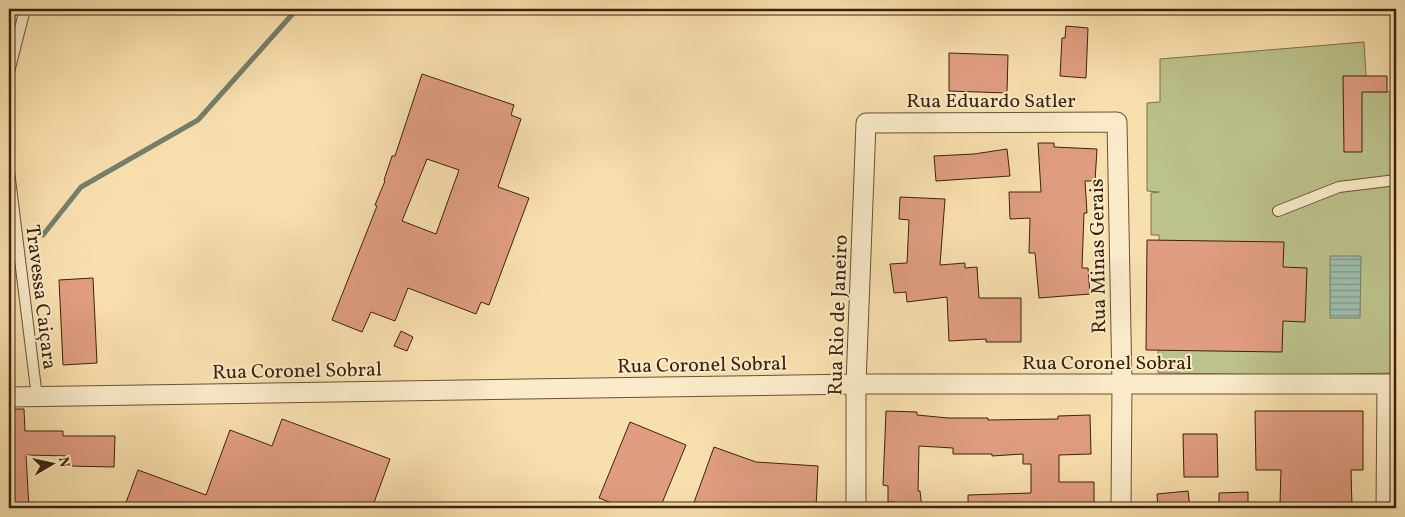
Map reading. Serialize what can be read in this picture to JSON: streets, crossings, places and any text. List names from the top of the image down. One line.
{"streets":{"street":["Rua Eduardo Satler","Rua Minas Gerais","Rua Rio de Janeiro","Rua Coronel Sobral"],"lane":["Travessa Caiçara"]},"crossings":[["Rua Eduardo Satler","Rua Minas Gerais"],["Rua Eduardo Satler","Rua Rio de Janeiro"],["Rua Minas Gerais","Rua Coronel Sobral"],["Travessa Caiçara","Rua Coronel Sobral"],["Rua Rio de Janeiro","Rua Coronel Sobral"]],"north":"right"}
